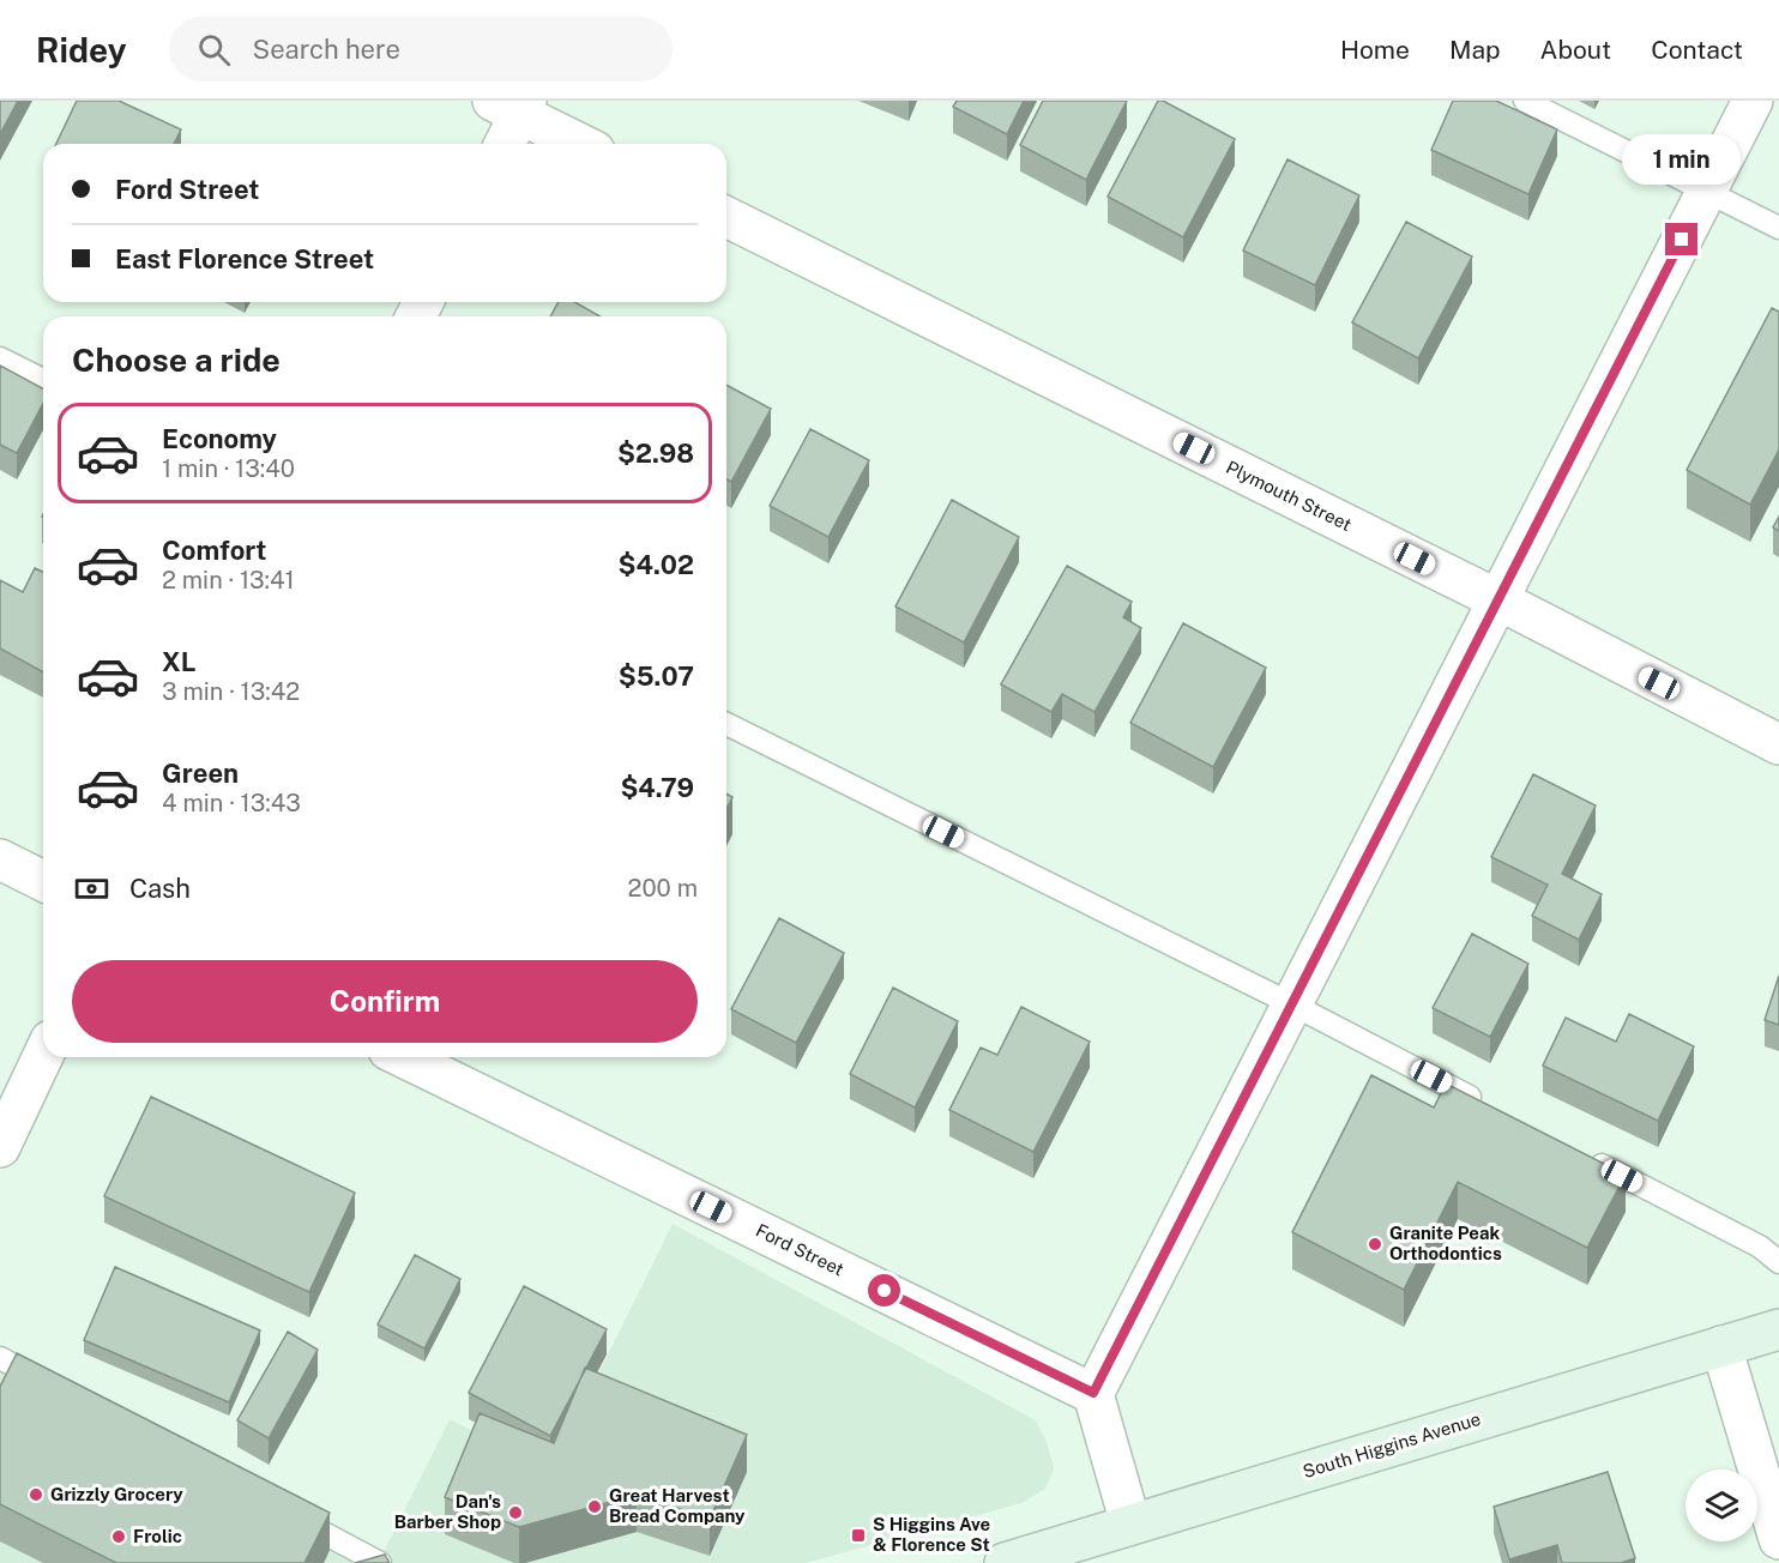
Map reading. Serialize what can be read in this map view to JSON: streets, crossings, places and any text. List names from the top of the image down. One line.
{"streets":{"main road":["South Higgins Avenue"],"street":["Plymouth Street","Ford Street"]},"places":{"other":["Granite Peak Orthodontics","Grizzly Grocery","Great Harvest Bread Company","Dan's Barber Shop","Frolic"],"transit":["S Higgins Ave & Florence St"]},"page":{"header":"Ridey","search":"Search here","nav":["Home","Map","About","Contact"],"bubble":"1 min","banner":["Ford Street","East Florence Street"],"heading":"Choose a ride","list":[{"name":"Economy","note":"1 min · 13:40","value":"$2.98"},{"name":"Comfort","note":"2 min · 13:41","value":"$4.02"},{"name":"XL","note":"3 min · 13:42","value":"$5.07"},{"name":"Green","note":"4 min · 13:43","value":"$4.79"}],"pay":["Cash","200 m"],"buttons":"Confirm"}}
